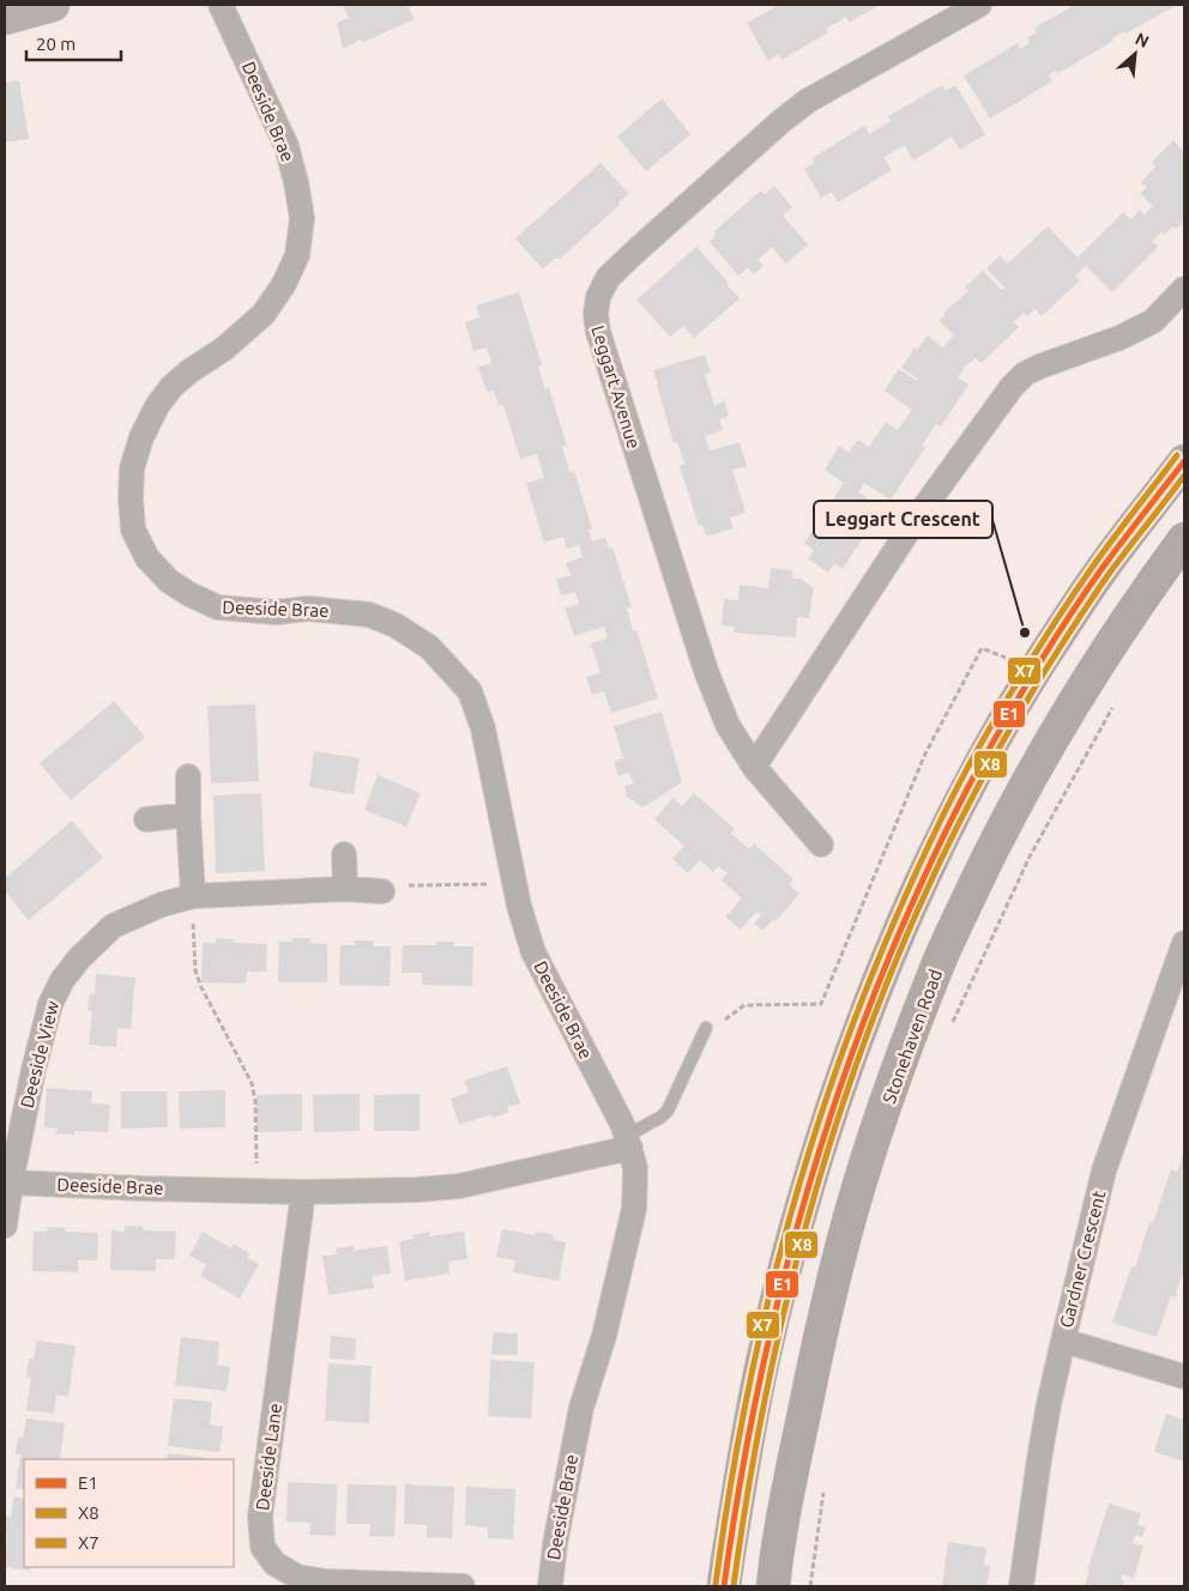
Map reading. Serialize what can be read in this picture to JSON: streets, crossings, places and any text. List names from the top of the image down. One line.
{"streets":{"main road":["Stonehaven Road"],"street":["Deeside Brae","Leggart Avenue","Deeside View","Gardner Crescent","Deeside Lane"]},"crossings":[["Deeside Brae","Deeside View"],["Deeside Brae","Deeside Lane"]],"places":["Leggart Crescent"],"lines":["transit line X7","transit line E1","transit line X8"],"legend":["E1","X8","X7"],"scale_bar":"20 m","north":"top right"}
